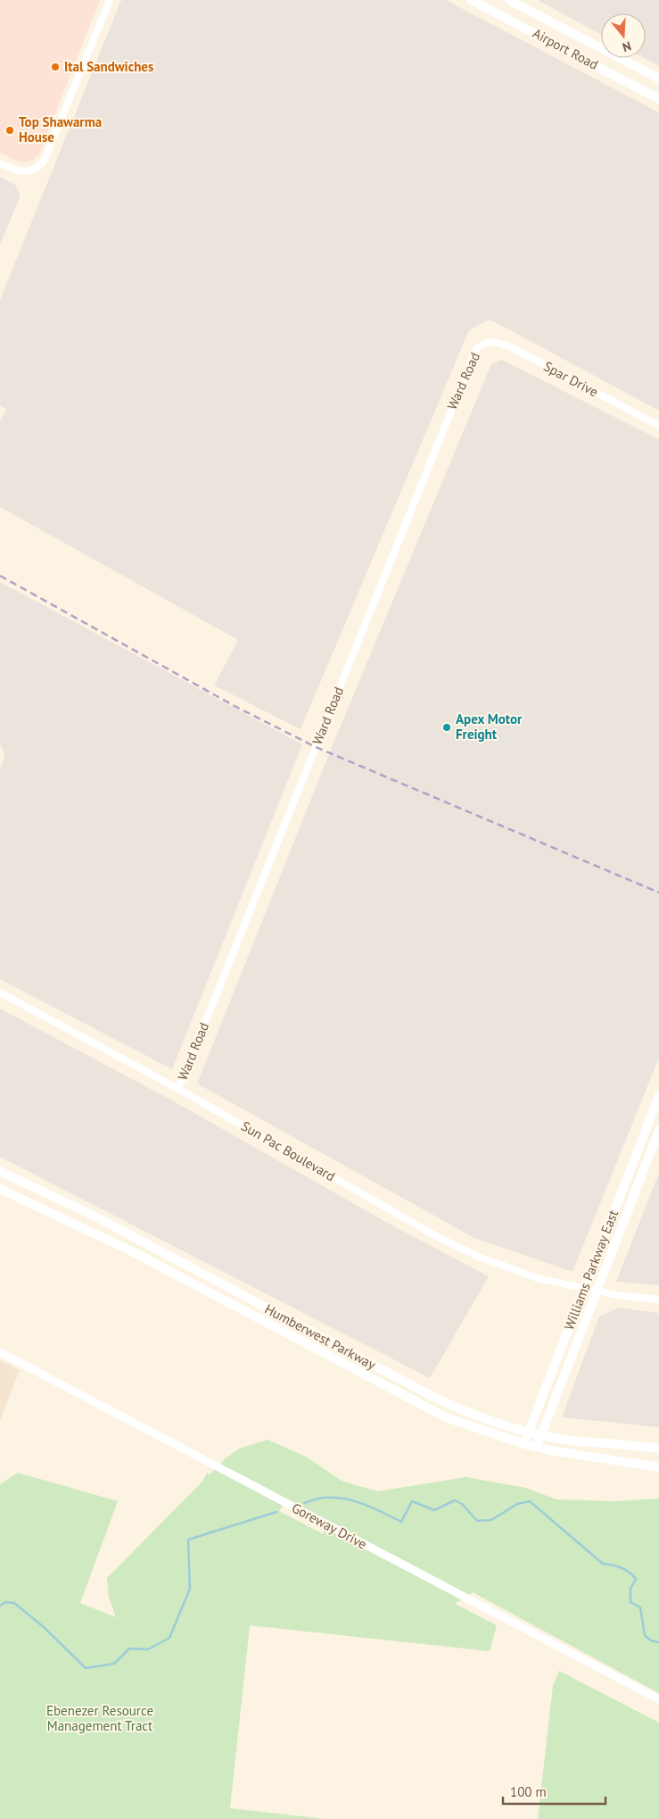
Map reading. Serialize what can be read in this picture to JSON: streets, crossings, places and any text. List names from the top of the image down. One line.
{"streets":{"main road":["Airport Road","Williams Parkway East","Humberwest Parkway"],"street":["Spar Drive","Ward Road","Sun Pac Boulevard","Goreway Drive"]},"crossings":[["Spar Drive","Ward Road"],["Ward Road","Sun Pac Boulevard"],["Sun Pac Boulevard","Williams Parkway East"],["Williams Parkway East","Humberwest Parkway"]],"parks":["Ebenezer Resource Management Tract"],"places":["Ital Sandwiches","Top Shawarma House","Apex Motor Freight"],"scale_bar":"100 m","north":"bottom"}
